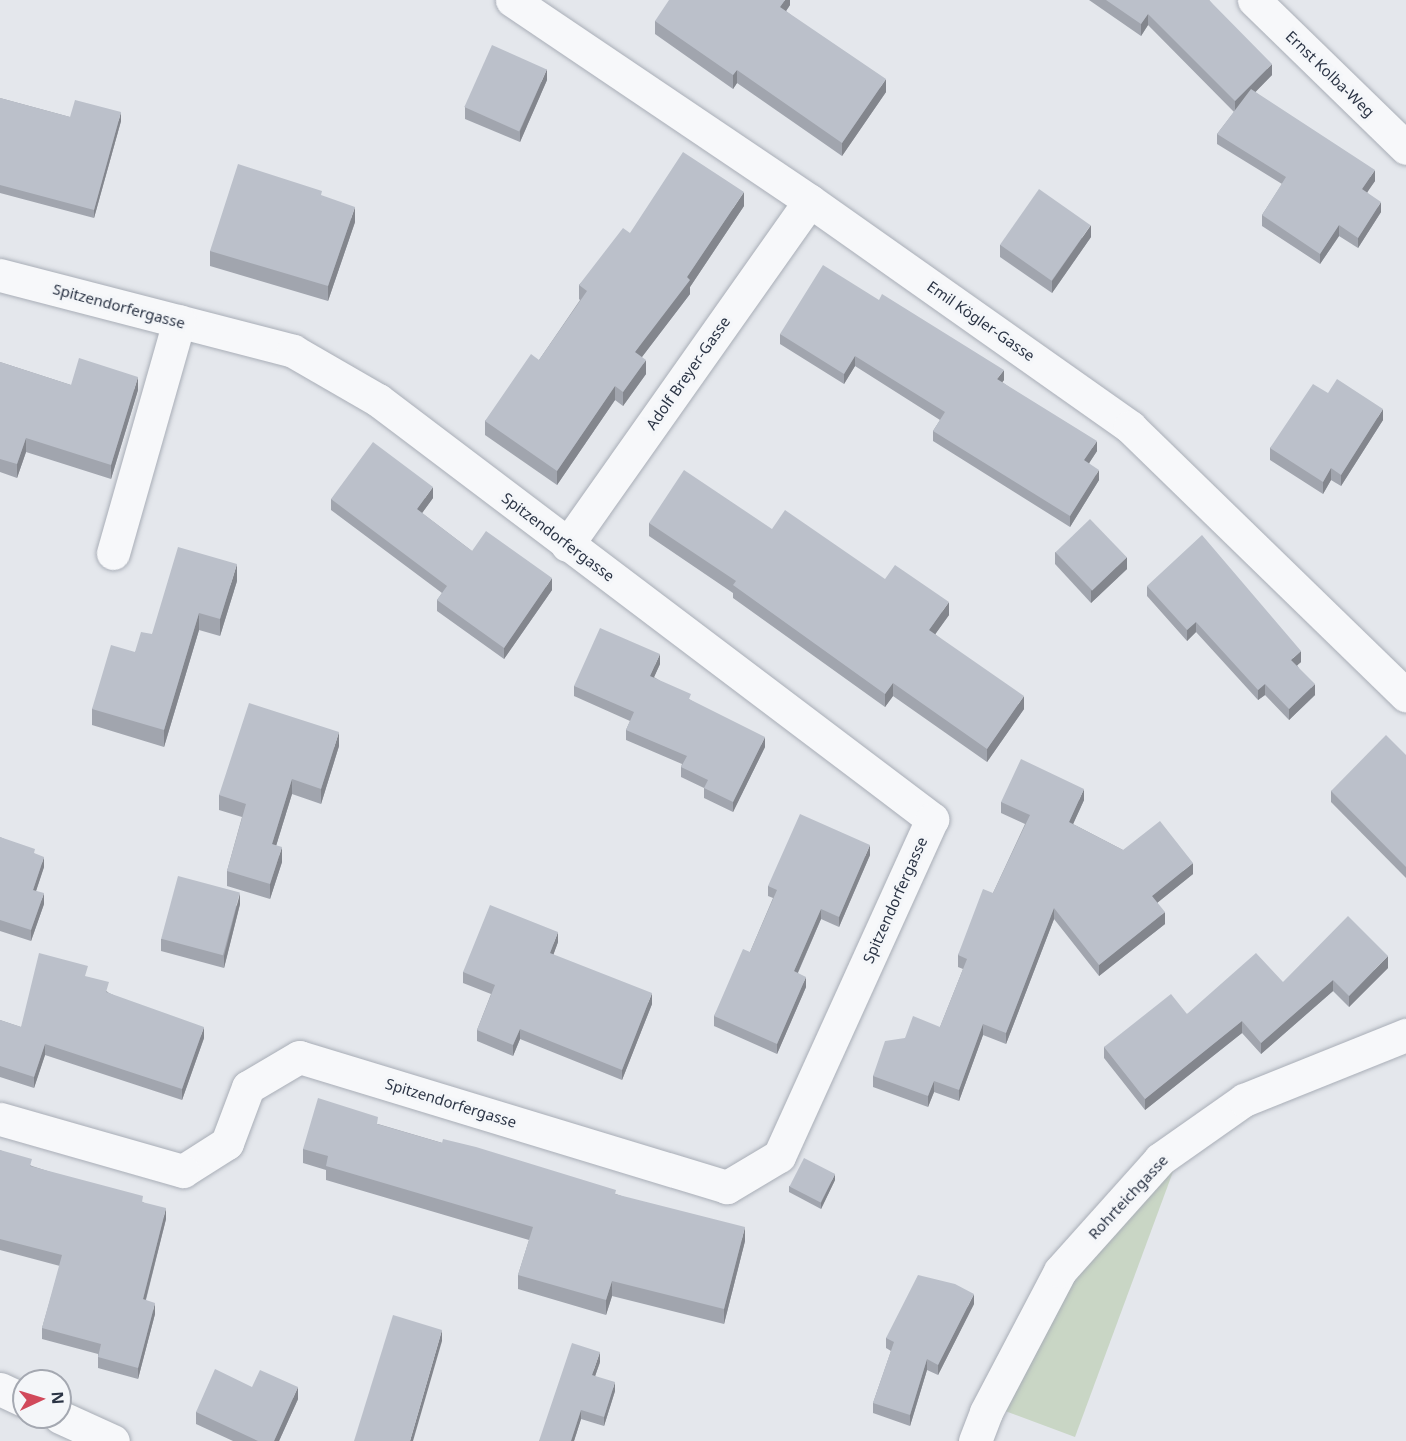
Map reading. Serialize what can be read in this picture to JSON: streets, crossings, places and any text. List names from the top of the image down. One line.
{"streets":{"street":["Ernst Kolba-Weg","Spitzendorfergasse","Emil Kögler-Gasse","Adolf Breyer-Gasse","Rohrteichgasse"]},"crossings":[["Spitzendorfergasse","Adolf Breyer-Gasse"],["Emil Kögler-Gasse","Adolf Breyer-Gasse"]],"north":"right"}
